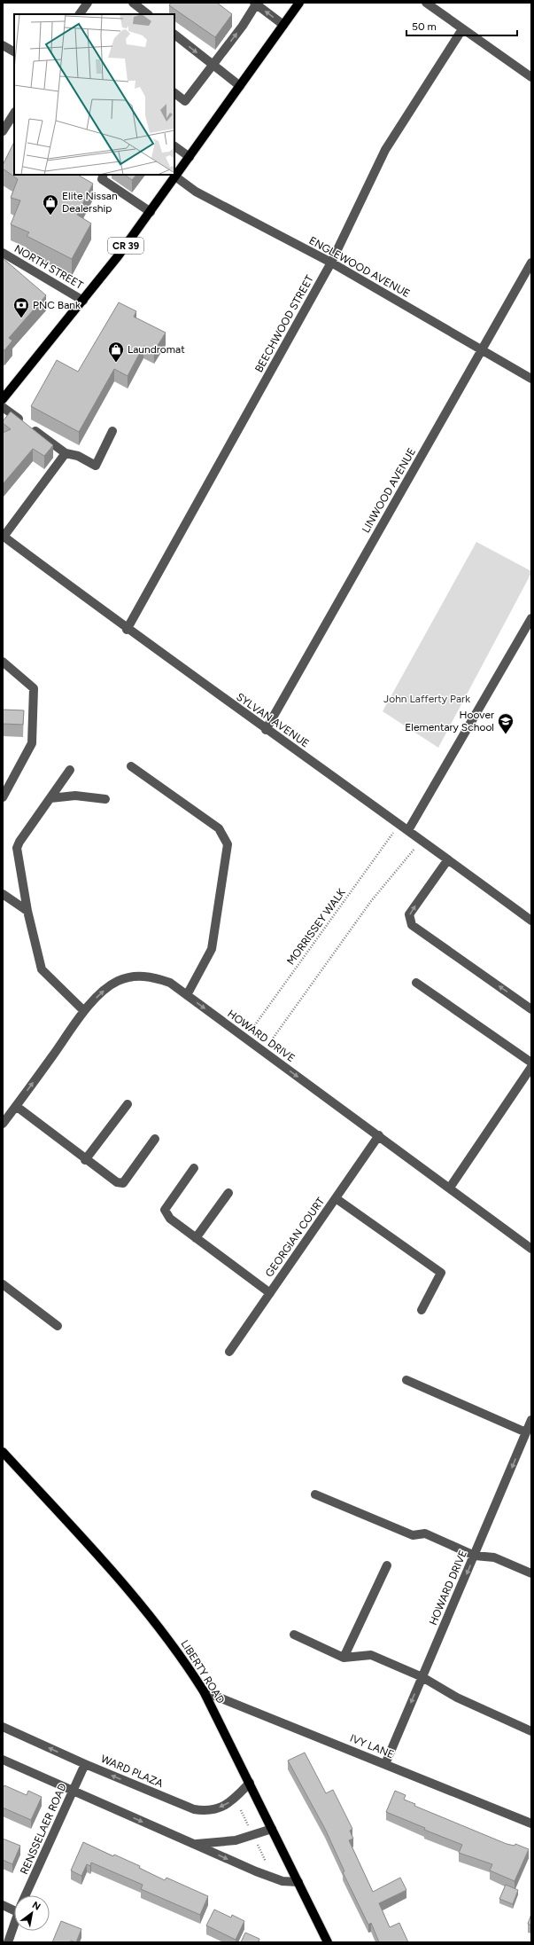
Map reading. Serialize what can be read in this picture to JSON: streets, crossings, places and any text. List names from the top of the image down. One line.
{"streets":{"main road":["CR 39","LIBERTY ROAD"],"street":["NORTH STREET","ENGLEWOOD AVENUE","BEECHWOOD STREET","LINWOOD AVENUE","SYLVAN AVENUE","HOWARD DRIVE","GEORGIAN COURT","IVY LANE","WARD PLAZA","RENSSELAER ROAD"],"path":["MORRISSEY WALK"]},"crossings":[["CR 39","NORTH STREET"],["CR 39","ENGLEWOOD AVENUE"],["ENGLEWOOD AVENUE","BEECHWOOD STREET"],["ENGLEWOOD AVENUE","LINWOOD AVENUE"],["BEECHWOOD STREET","SYLVAN AVENUE"],["LINWOOD AVENUE","SYLVAN AVENUE"],["SYLVAN AVENUE","MORRISSEY WALK"],["MORRISSEY WALK","HOWARD DRIVE"],["HOWARD DRIVE","GEORGIAN COURT"],["HOWARD DRIVE","IVY LANE"],["LIBERTY ROAD","IVY LANE"],["LIBERTY ROAD","WARD PLAZA"],["WARD PLAZA","RENSSELAER ROAD"]],"parks":["John Lafferty Park"],"places":{"shop":["Elite Nissan Dealership","Laundromat"],"bank":["PNC Bank"],"school or university":["Hoover Elementary School"]},"scale_bar":"50 m","north":"top right"}
